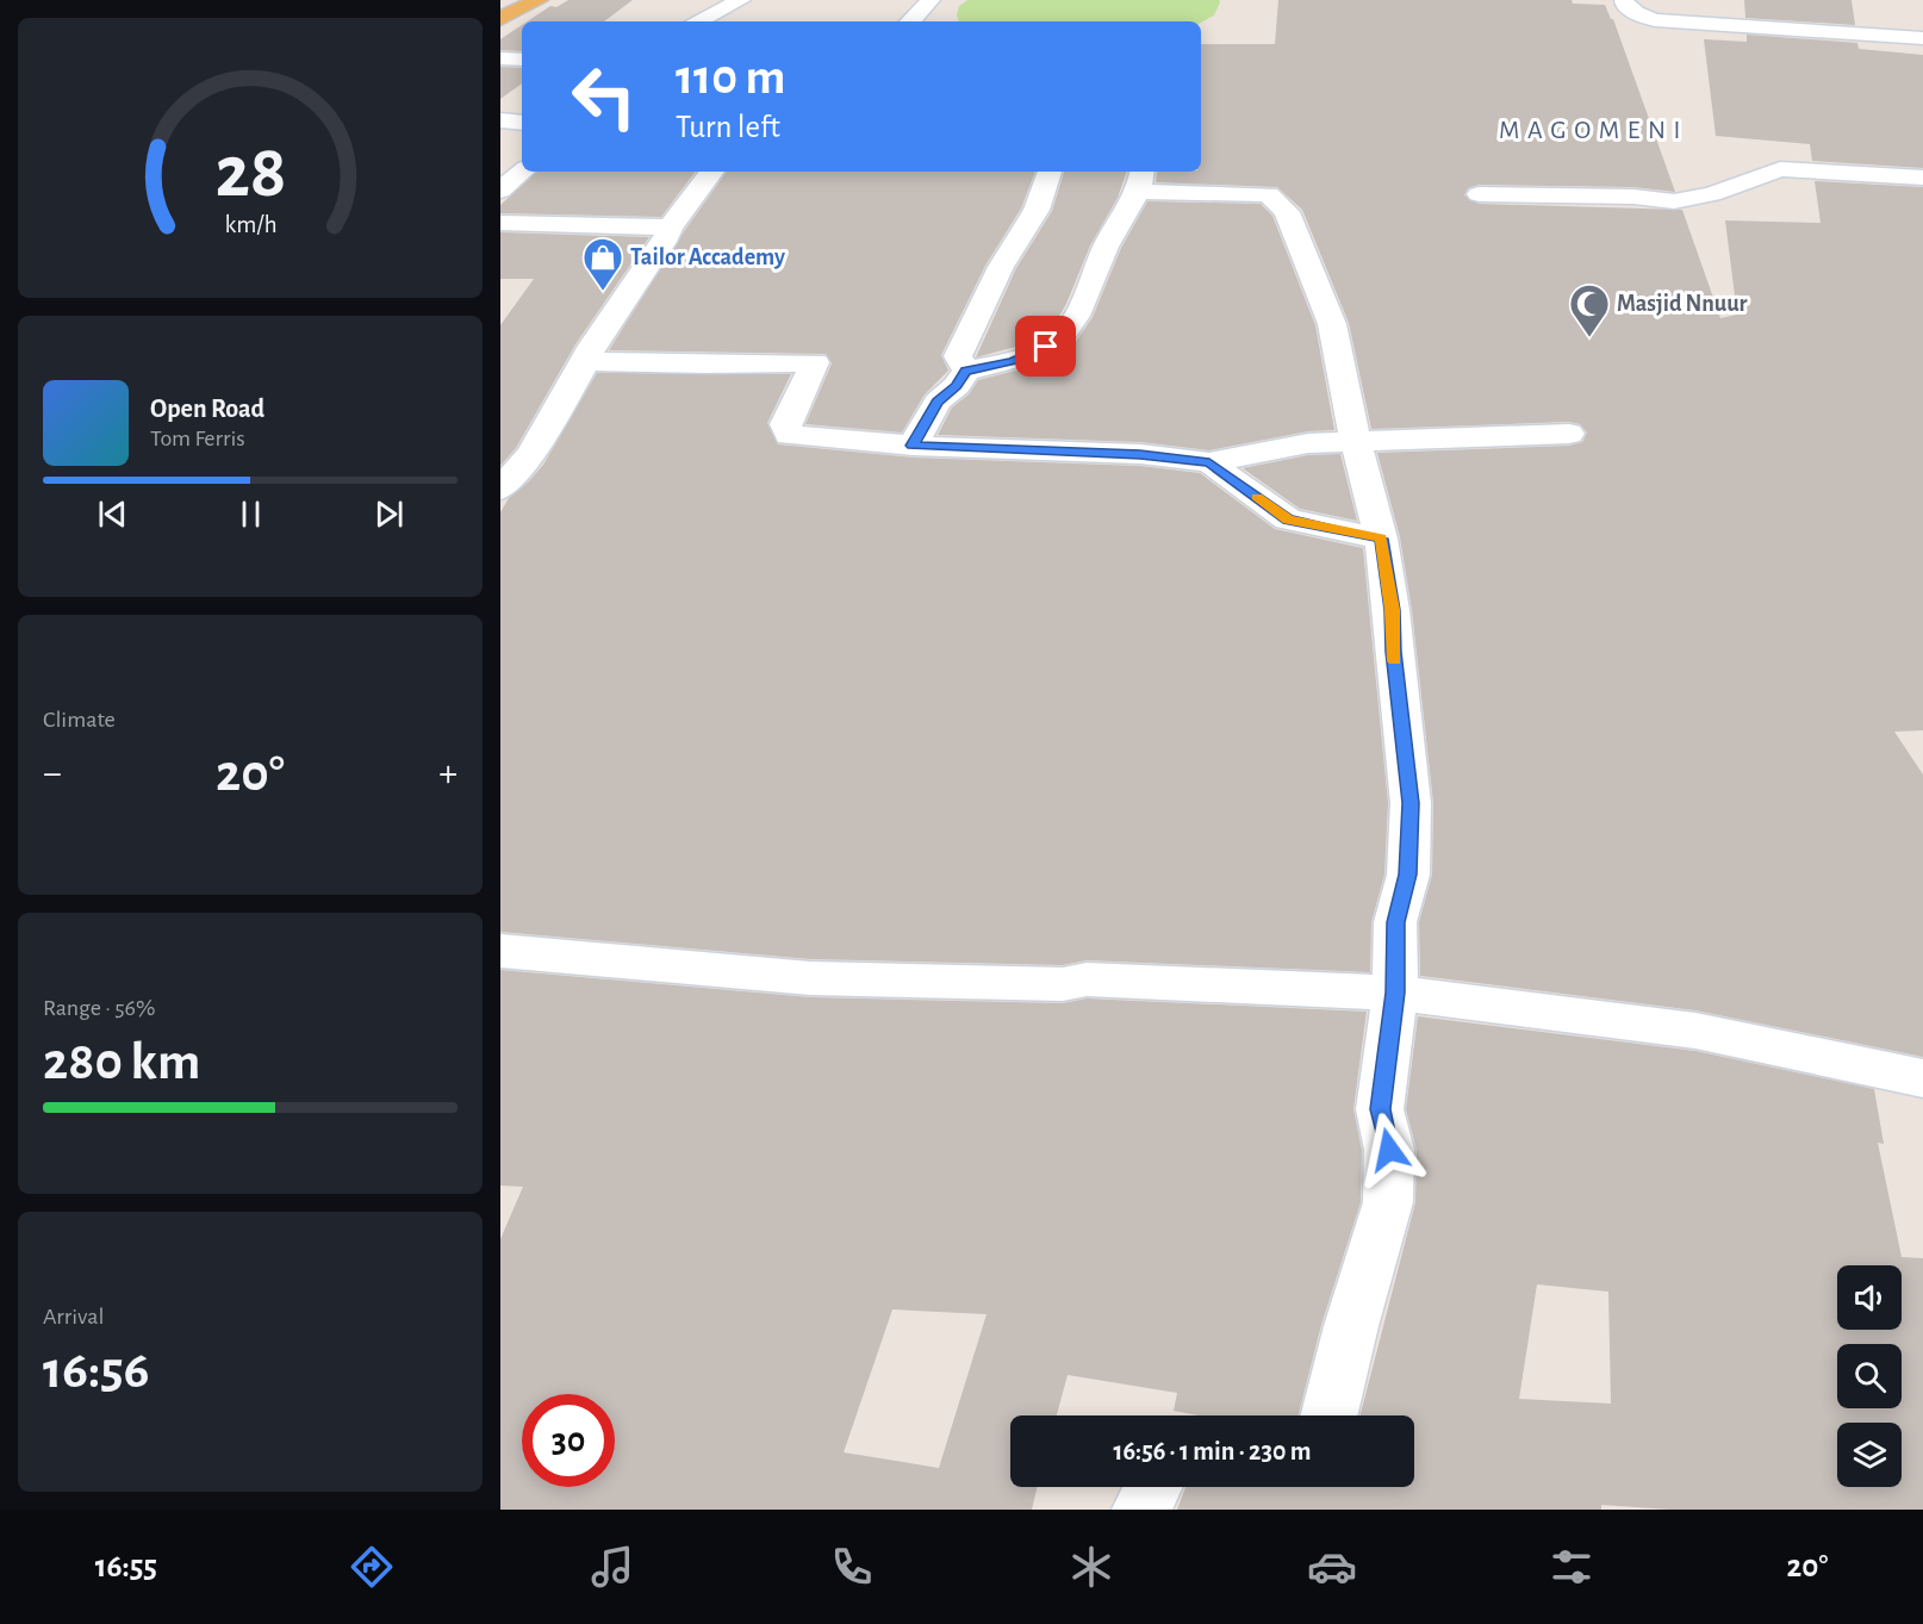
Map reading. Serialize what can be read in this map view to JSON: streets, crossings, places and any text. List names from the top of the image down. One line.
{"districts":["M A G O M E N I"],"places":{"shop":["Tailor Accademy"],"mosque":["Masjid Nnuur"]},"page":{"turn":["110 m","Turn left"],"song":["Open Road","Tom Ferris"],"tile":["Climate",["Range · 56%","280 km"],["Arrival","16:56"]],"heat":["−","20°","+"],"limit":"30","trip":"16:56 · 1 min · 230 m","tabs":["16:55","20°"],"gauge":["28","km/h"]}}
